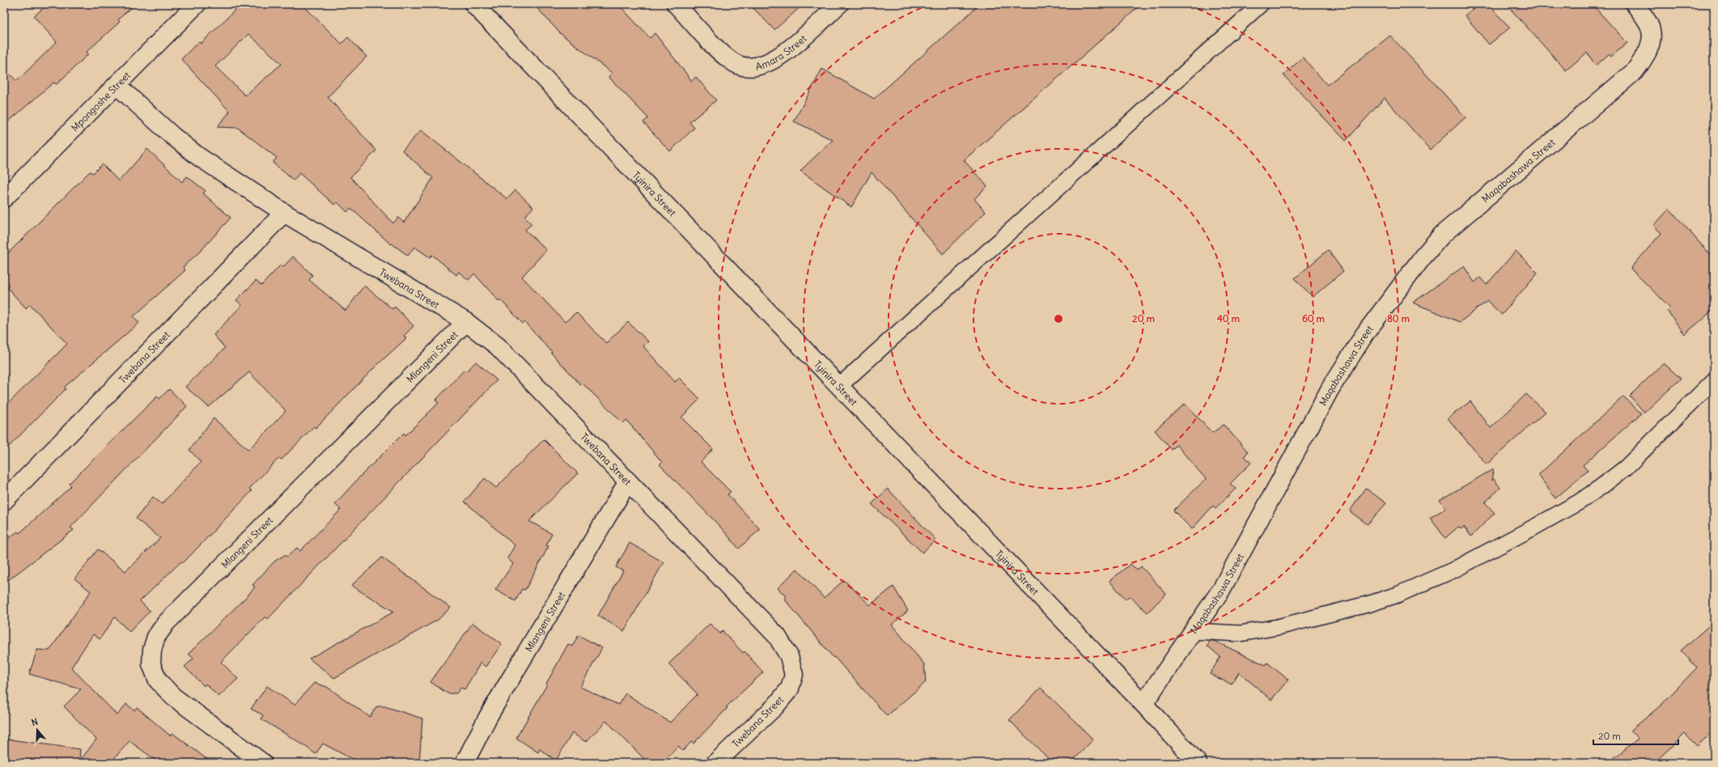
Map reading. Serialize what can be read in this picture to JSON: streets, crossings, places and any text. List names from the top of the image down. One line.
{"streets":{"street":["Amara Street","Mpongoshe Street","Maqabashawa Street","Tyinira Street","Twebana Street","Mlangeni Street"]},"crossings":[["Mpongoshe Street","Twebana Street"],["Maqabashawa Street","Tyinira Street"],["Twebana Street","Mlangeni Street"]],"scale_bar":"20 m","north":"top","rings":["20 m","40 m","60 m","80 m"]}
